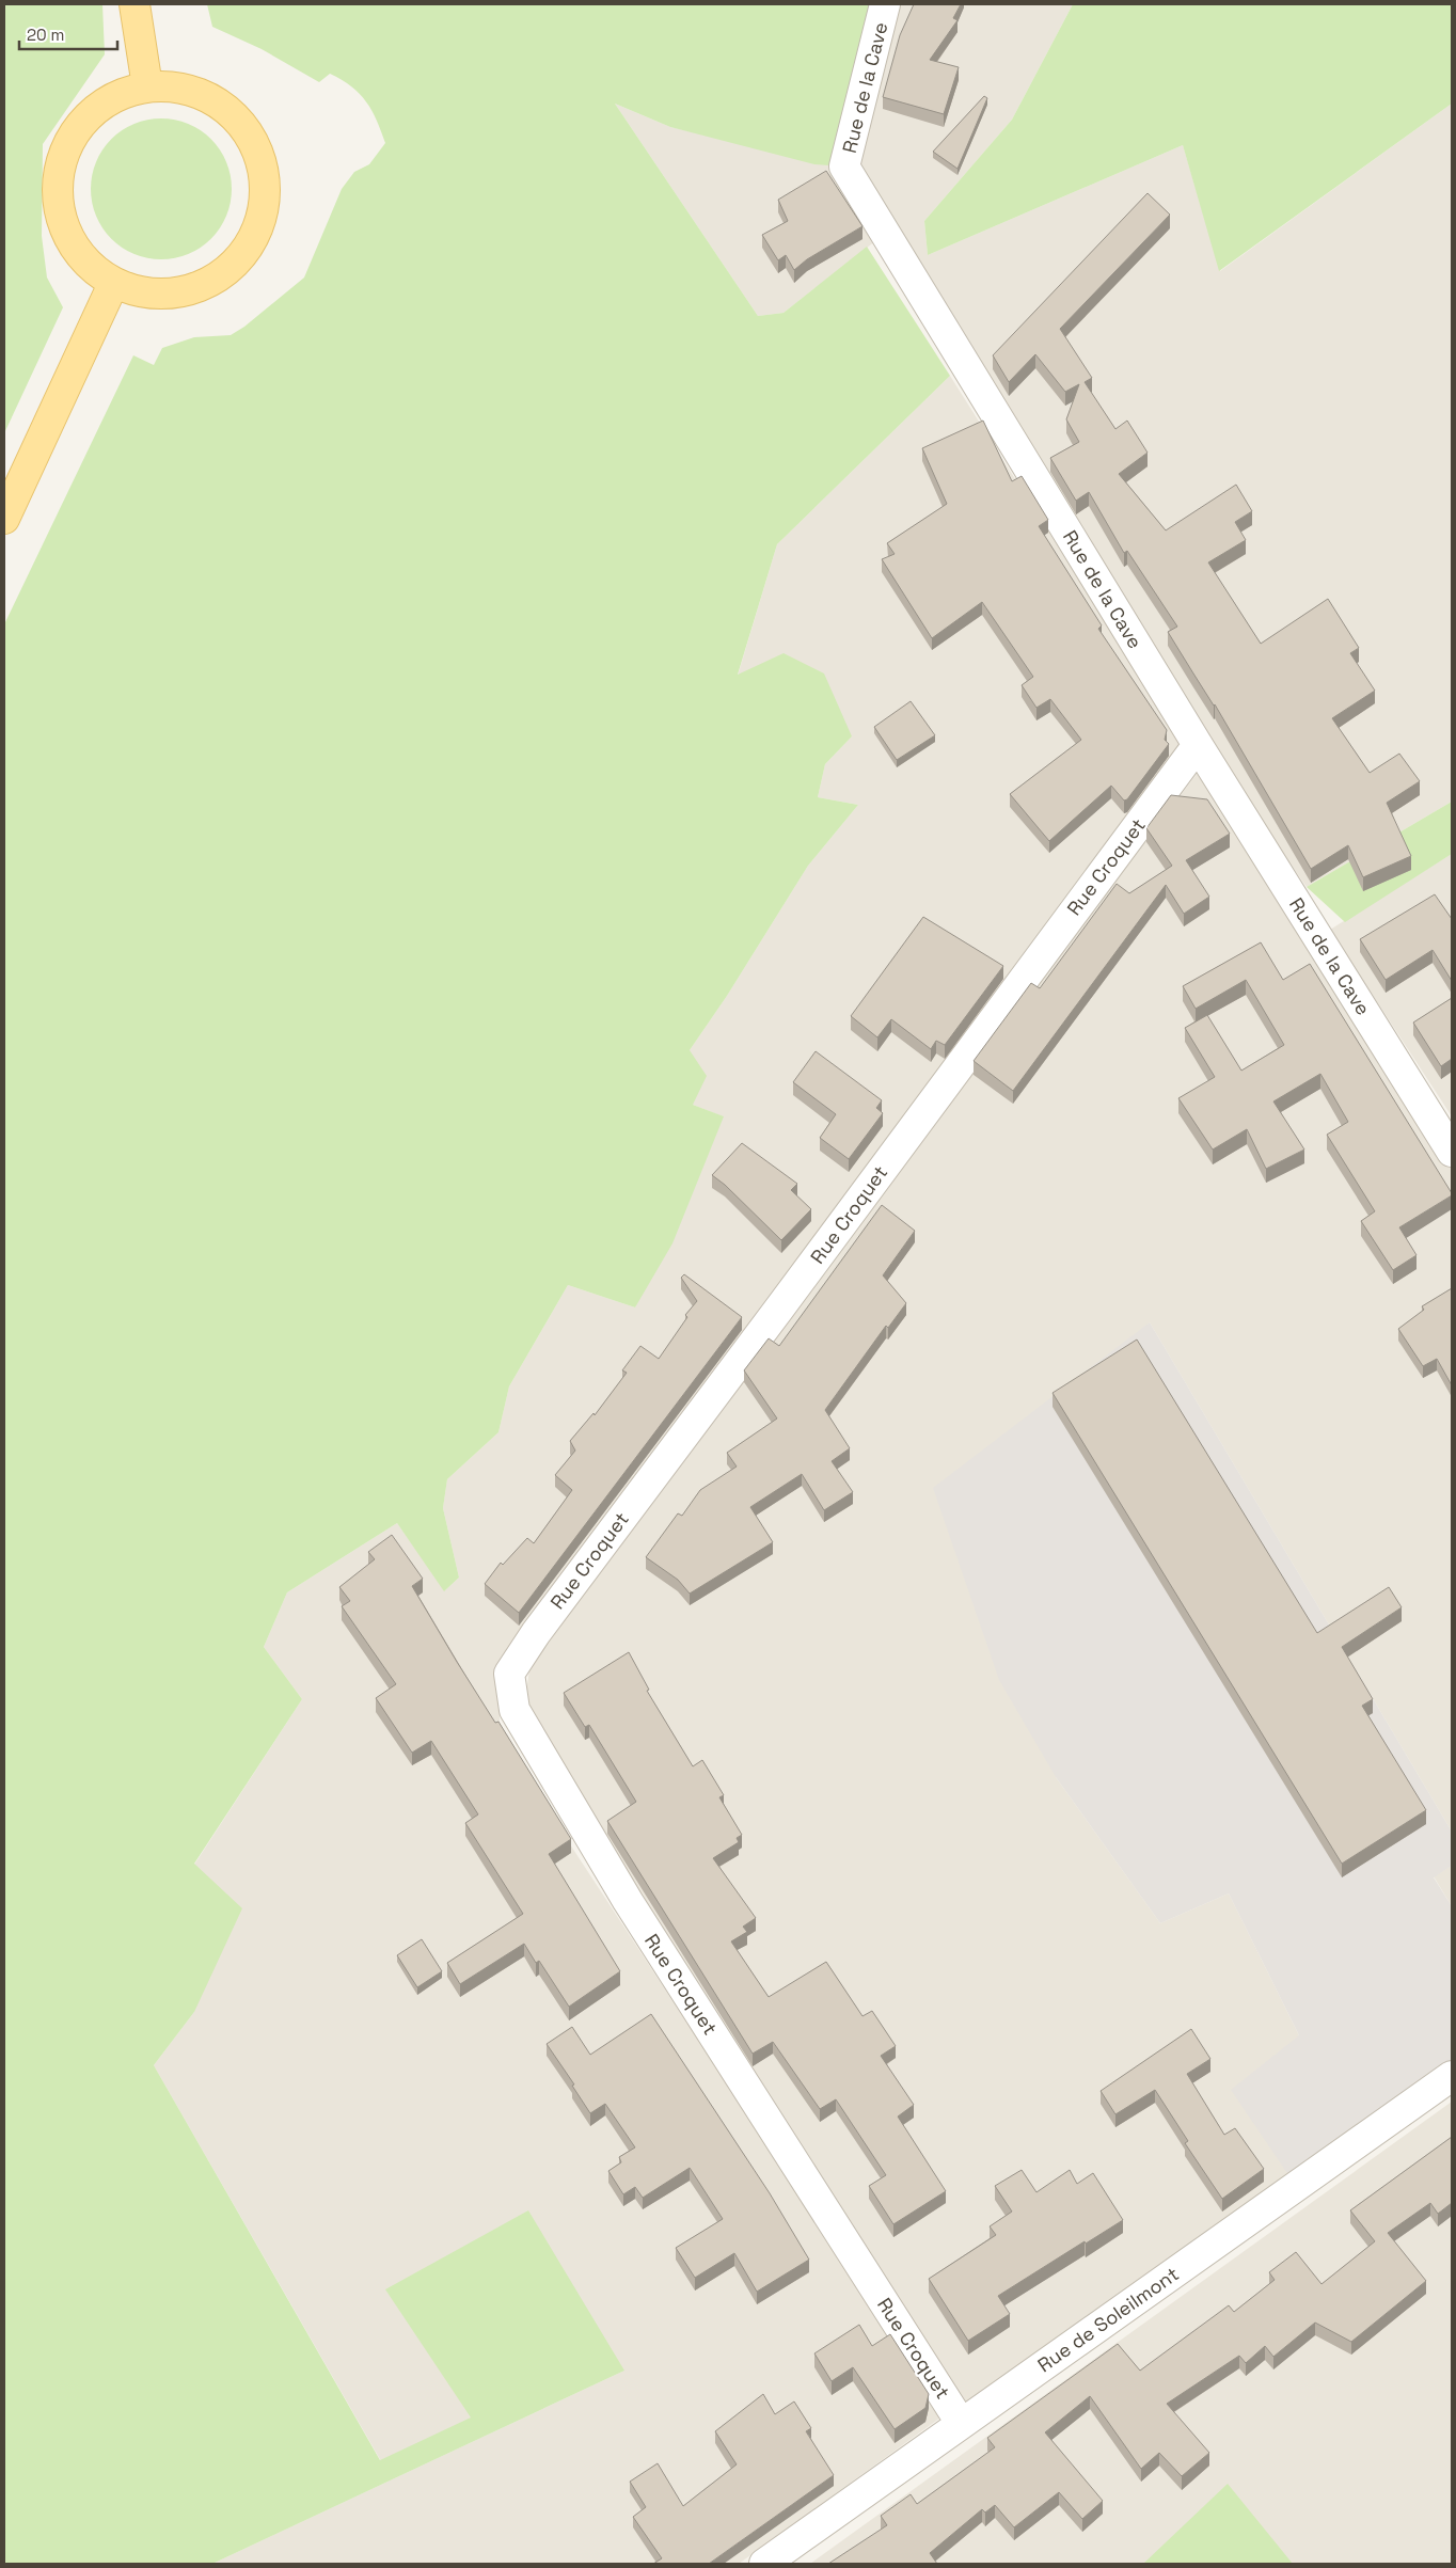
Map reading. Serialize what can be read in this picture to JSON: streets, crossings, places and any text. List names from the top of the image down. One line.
{"streets":{"street":["Rue de la Cave","Rue Croquet","Rue de Soleilmont"]},"crossings":[["Rue de la Cave","Rue Croquet"],["Rue Croquet","Rue de Soleilmont"]],"scale_bar":"20 m"}
